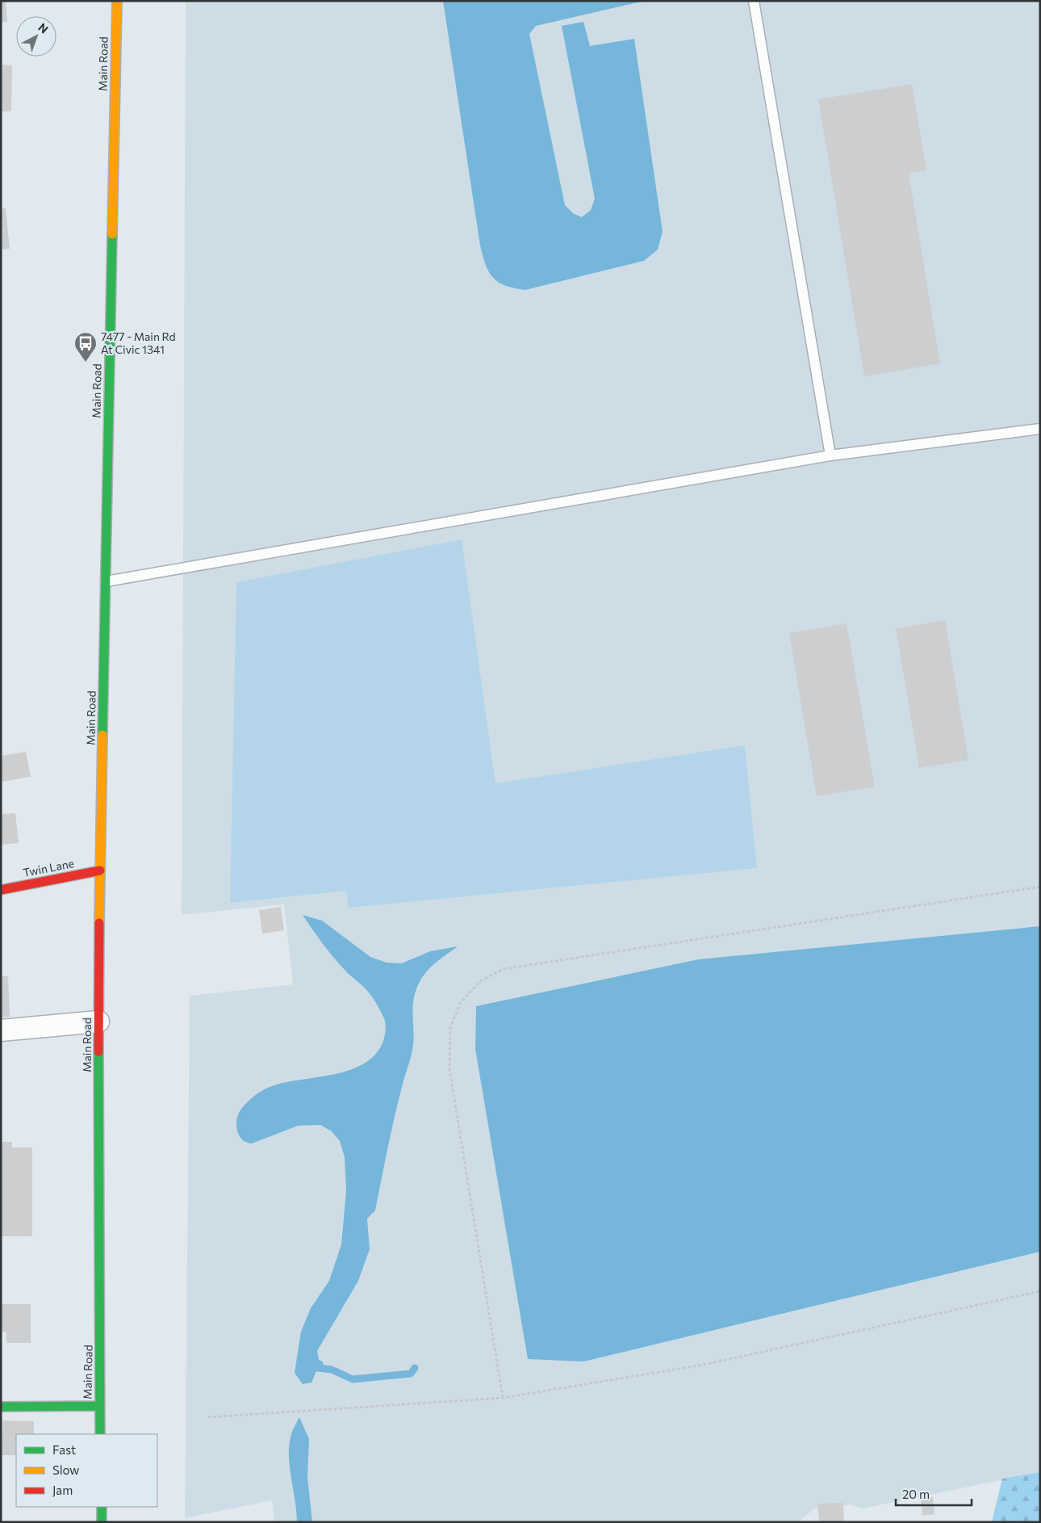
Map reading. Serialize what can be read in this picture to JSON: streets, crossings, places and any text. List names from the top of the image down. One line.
{"streets":{"main road":["Main Road","Twin Lane"]},"crossings":[["Main Road","Twin Lane"]],"places":{"bus stop":["7477 - Main Rd At Civic 1341"]},"legend":["Fast","Slow","Jam"],"scale_bar":"20 m","north":"top right"}
